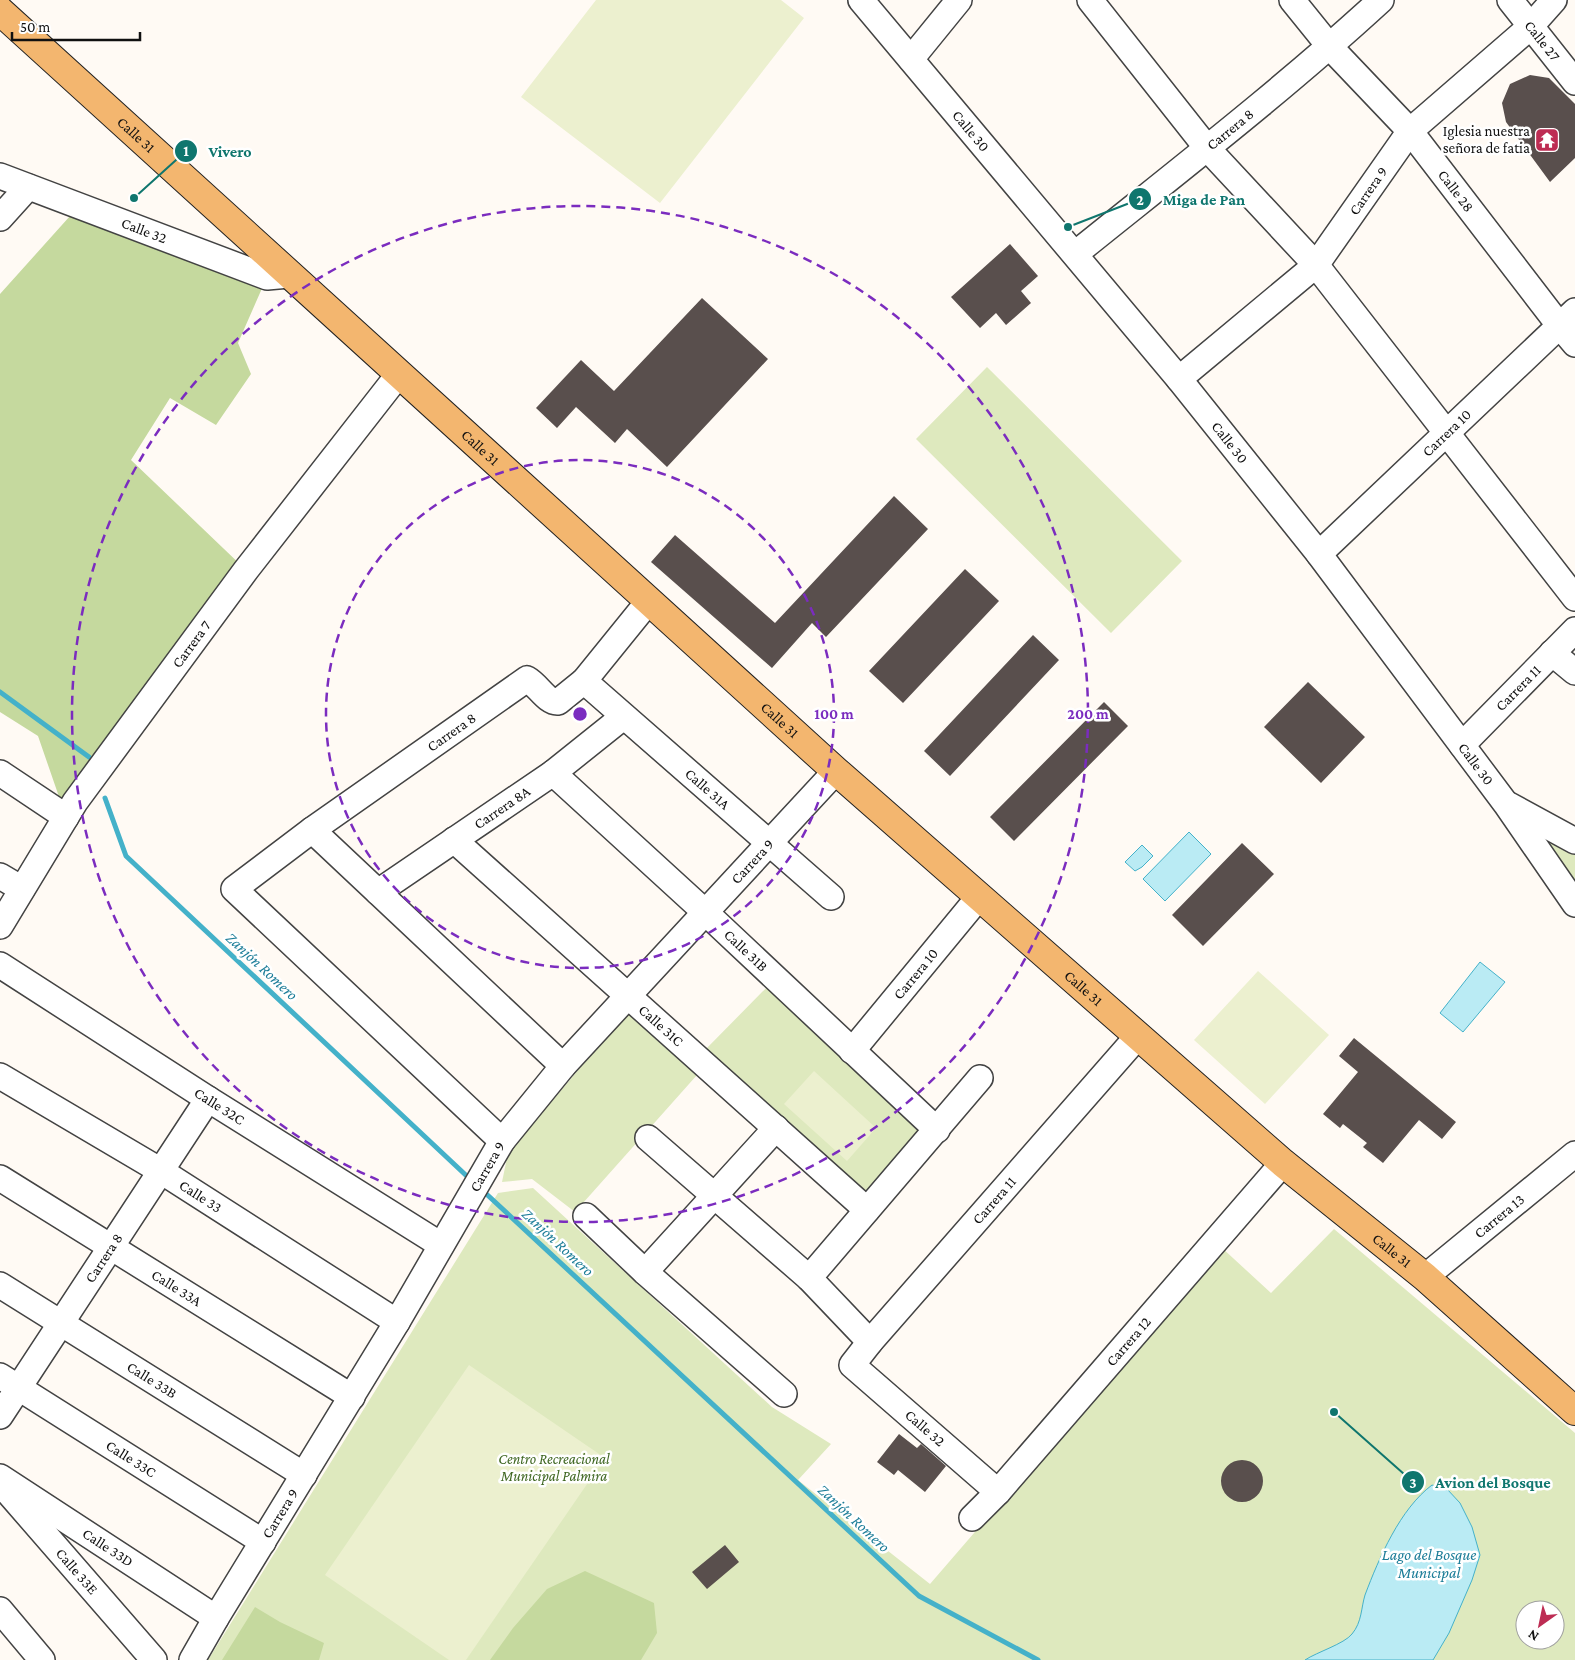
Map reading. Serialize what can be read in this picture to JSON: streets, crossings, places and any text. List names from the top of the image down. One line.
{"streets":{"main road":["Calle 31"],"street":["Calle 27","Carrera 8","Calle 30","Carrera 9","Calle 28","Calle 32","Carrera 10","Carrera 7","Carrera 11","Calle 31A","Carrera 8A","Calle 31B","Calle 31C","Calle 32C","Calle 33","Carrera 13","Calle 33A","Carrera 12","Calle 33B","Calle 33C","Calle 33D","Calle 33E"]},"crossings":[["Calle 27","Carrera 9"],["Carrera 8","Calle 30"],["Carrera 8","Calle 31"],["Carrera 8","Carrera 9"],["Carrera 8","Calle 28"],["Carrera 8","Calle 31A"],["Carrera 8","Calle 32C"],["Carrera 8","Calle 33"],["Carrera 8","Calle 33A"],["Carrera 8","Calle 33B"],["Carrera 8","Calle 33C"],["Calle 30","Carrera 9"],["Calle 30","Carrera 10"],["Calle 30","Carrera 11"],["Calle 31","Carrera 9"],["Calle 31","Calle 32"],["Calle 31","Carrera 10"],["Calle 31","Carrera 7"],["Calle 31","Carrera 11"],["Calle 31","Carrera 13"],["Calle 31","Carrera 12"],["Carrera 9","Calle 28"],["Carrera 9","Calle 31A"],["Carrera 9","Calle 31B"],["Carrera 9","Calle 31C"],["Carrera 9","Calle 32C"],["Carrera 9","Calle 33"],["Carrera 9","Calle 33A"],["Carrera 9","Calle 33B"],["Carrera 9","Calle 33C"],["Carrera 9","Calle 33D"],["Calle 28","Carrera 10"],["Calle 32","Carrera 11"],["Calle 32","Carrera 12"],["Carrera 10","Calle 31B"],["Calle 31A","Carrera 8A"],["Carrera 8A","Calle 31B"],["Carrera 8A","Calle 31C"]],"water":["Zanjón Romero","Lago del Bosque Municipal"],"parks":["Centro Recreacional Municipal Palmira"],"places":{"temple":["Iglesia nuestra señora de fatia"],"other":["Vivero","Miga de Pan","Avion del Bosque"]},"scale_bar":"50 m","north":"bottom left","rings":["100 m","200 m"]}
